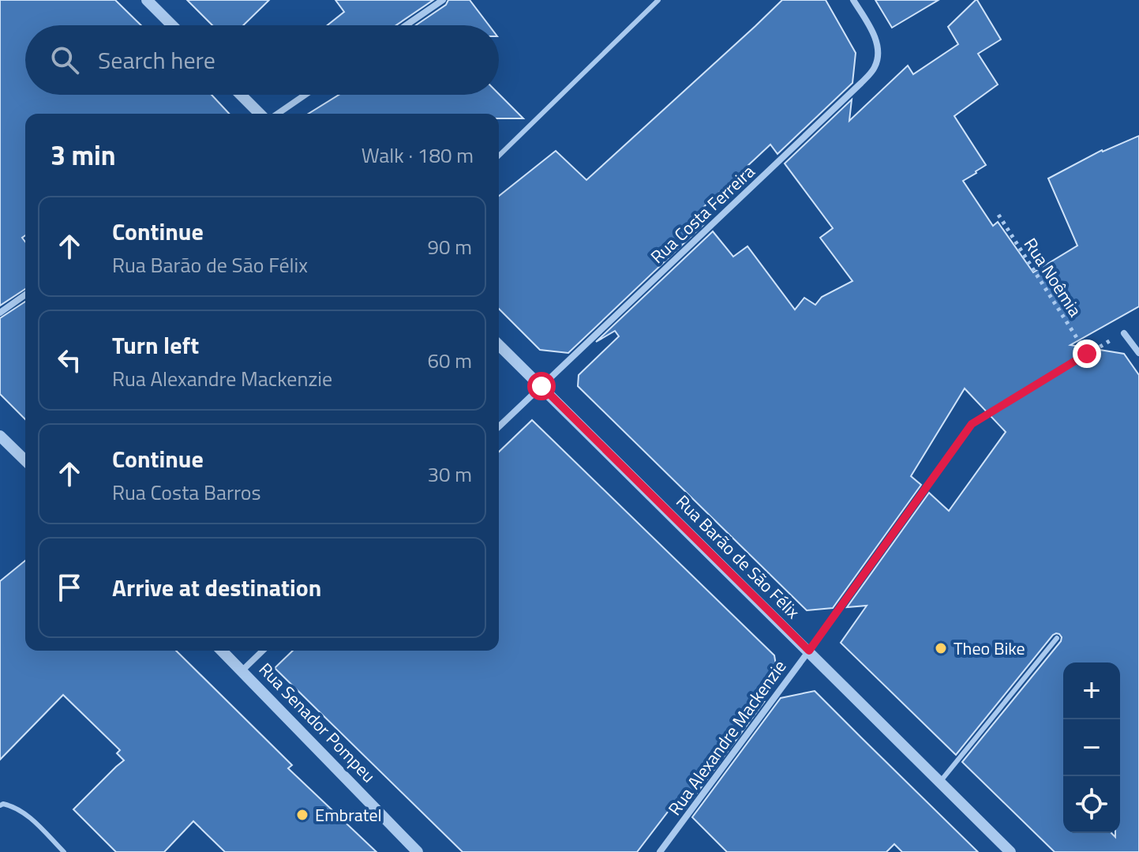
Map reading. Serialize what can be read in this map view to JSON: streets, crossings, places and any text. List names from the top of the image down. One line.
{"streets":{"street":["Rua Costa Ferreira","Rua Barão de São Félix","Rua Senador Pompeu","Rua Alexandre Mackenzie"],"path":["Rua Noêmia"]},"crossings":[["Rua Costa Ferreira","Rua Barão de São Félix"],["Rua Barão de São Félix","Rua Alexandre Mackenzie"]],"places":["Theo Bike","Embratel"],"page":{"search":"Search here","heading":["3 min","Walk · 180 m"],"list":[["Continue","Rua Barão de São Félix","90 m"],["Turn left","Rua Alexandre Mackenzie","60 m"],["Continue","Rua Costa Barros","30 m"],"Arrive at destination"],"map_buttons":["+","−"]}}
